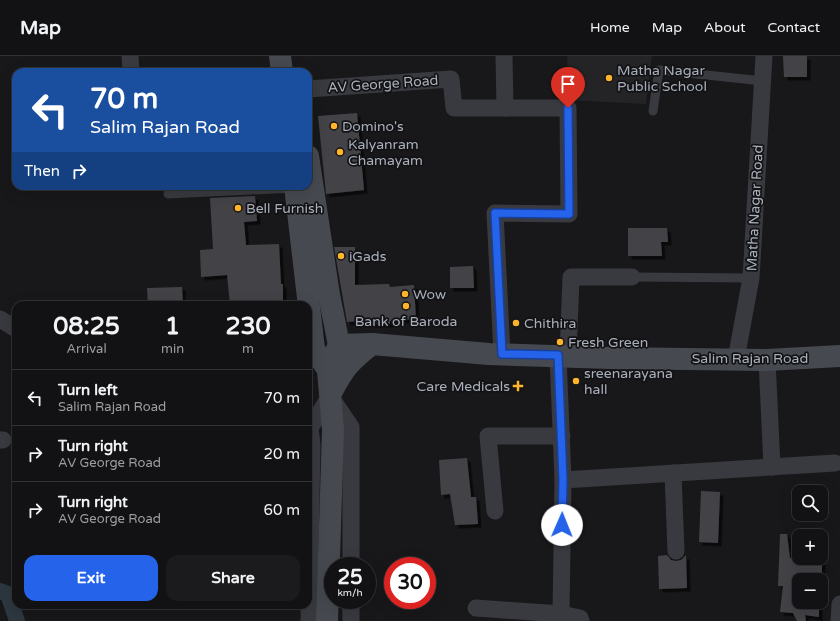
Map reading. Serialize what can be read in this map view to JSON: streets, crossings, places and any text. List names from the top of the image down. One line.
{"streets":{"main road":["Salim Rajan Road"],"street":["AV George Road","Matha Nagar Road"]},"crossings":[["AV George Road","Salim Rajan Road"],["Matha Nagar Road","Salim Rajan Road"]],"places":{"other":["Matha Nagar Public School","Domino's","Kalyanram Chamayam","Bell Furnish","iGads","Wow","Bank of Baroda","Chithira","Fresh Green","sreenarayana hall"],"health":["Care Medicals"]},"page":{"header":"Map","nav":["Home","Map","About","Contact"],"turn":["70 m","Salim Rajan Road"],"then":"Then","eta":["08:25","Arrival","1","min","230","m"],"list":[{"name":"Turn left","note":"Salim Rajan Road","value":"70 m"},{"name":"Turn right","note":"AV George Road","value":"20 m"},{"name":"Turn right","note":"AV George Road","value":"60 m"}],"map_buttons":["+","−"],"buttons":["Exit","Share"],"speed":"25 km/h","limit":"30"}}
